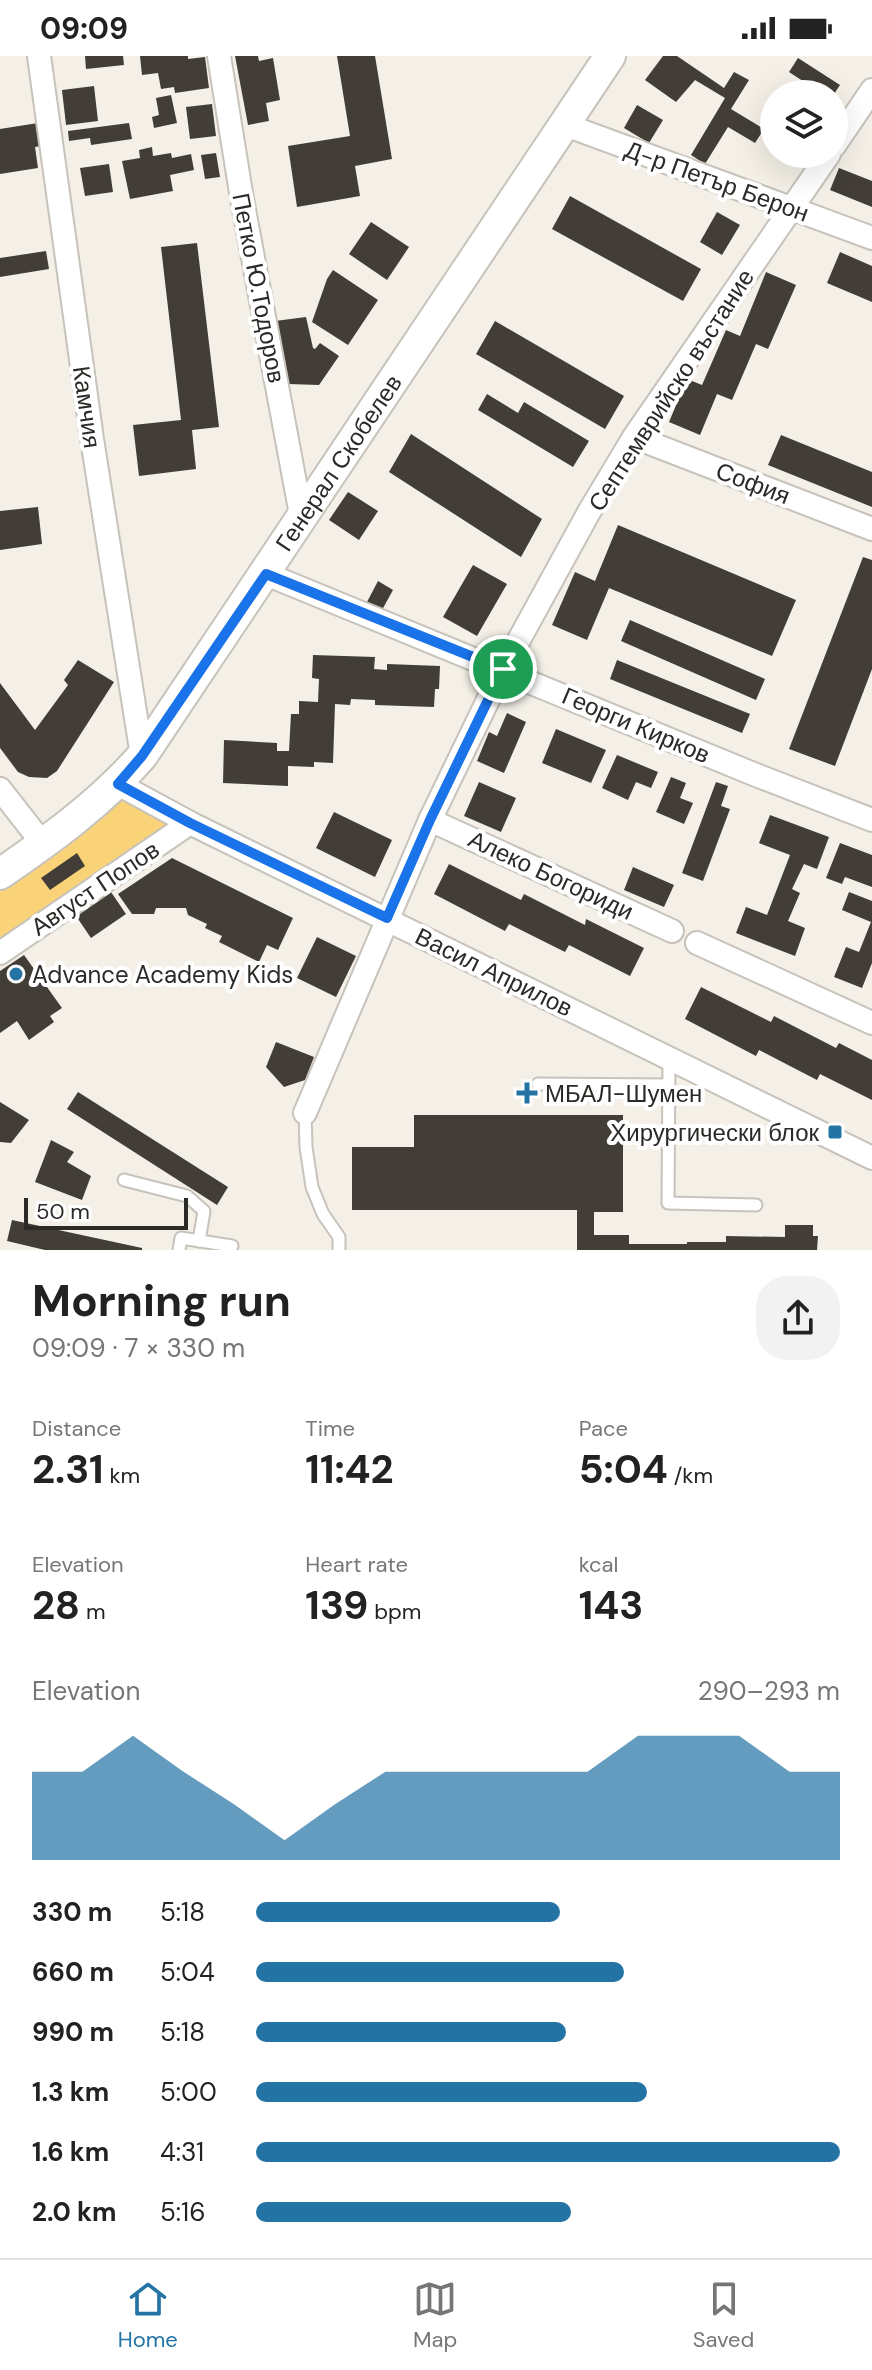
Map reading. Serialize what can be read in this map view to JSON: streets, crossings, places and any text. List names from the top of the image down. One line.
{"streets":{"street":["Д-р Петър Берон","Петко Ю.Тодоров","Септемврийско въстание","Камчия","Генерал Скобелев","София","Георги Кирков","Алеко Богориди","Август Попов","Васил Априлов"]},"crossings":[["Д-р Петър Берон","Септемврийско въстание"],["Д-р Петър Берон","Генерал Скобелев"],["Петко Ю.Тодоров","Генерал Скобелев"],["Септемврийско въстание","София"],["Септемврийско въстание","Георги Кирков"],["Септемврийско въстание","Алеко Богориди"],["Септемврийско въстание","Васил Априлов"],["Камчия","Генерал Скобелев"],["Генерал Скобелев","Георги Кирков"],["Генерал Скобелев","Васил Априлов"],["Август Попов","Васил Априлов"]],"places":{"other":["Advance Academy Kids"],"health":["МБАЛ-Шумен"],"transit":["Хирургически блок"]},"scale_bar":"50 m","page":{"status":"09:09","scale":"50 m","heading":["Morning run","09:09 · 7 × 330 m"],"stats":[["Distance","2.31 km"],["Time","11:42"],["Pace","5:04 /km"],["Elevation","28 m"],["Heart rate","139 bpm"],["kcal","143"]],"chart":["Elevation","290–293 m"],"list":[{"name":"330 m","note":"5:18"},{"name":"660 m","note":"5:04"},{"name":"990 m","note":"5:18"},{"name":"1.3 km","note":"5:00"},{"name":"1.6 km","note":"4:31"},{"name":"2.0 km","note":"5:16"}],"tabs":["Home","Map","Saved"]}}
